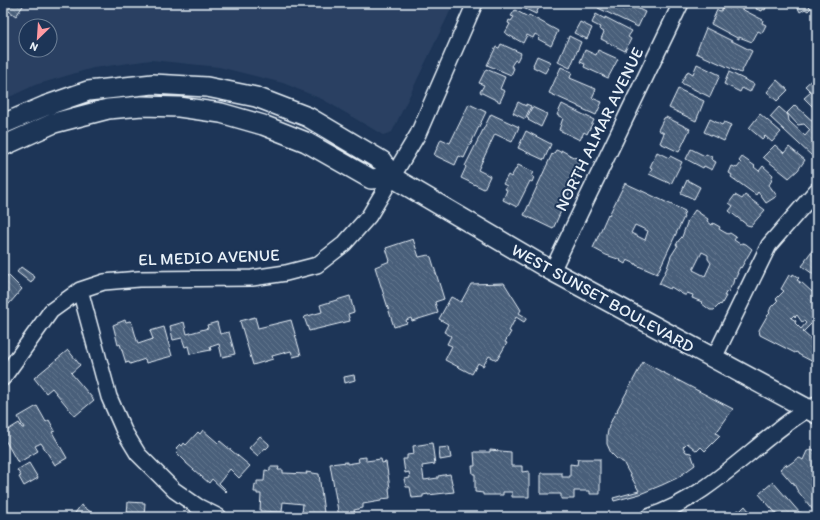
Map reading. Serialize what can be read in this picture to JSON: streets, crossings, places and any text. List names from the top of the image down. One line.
{"streets":{"main road":["WEST SUNSET BOULEVARD"],"street":["NORTH ALMAR AVENUE","EL MEDIO AVENUE"]},"crossings":[["NORTH ALMAR AVENUE","WEST SUNSET BOULEVARD"],["EL MEDIO AVENUE","WEST SUNSET BOULEVARD"]],"north":"bottom left"}
